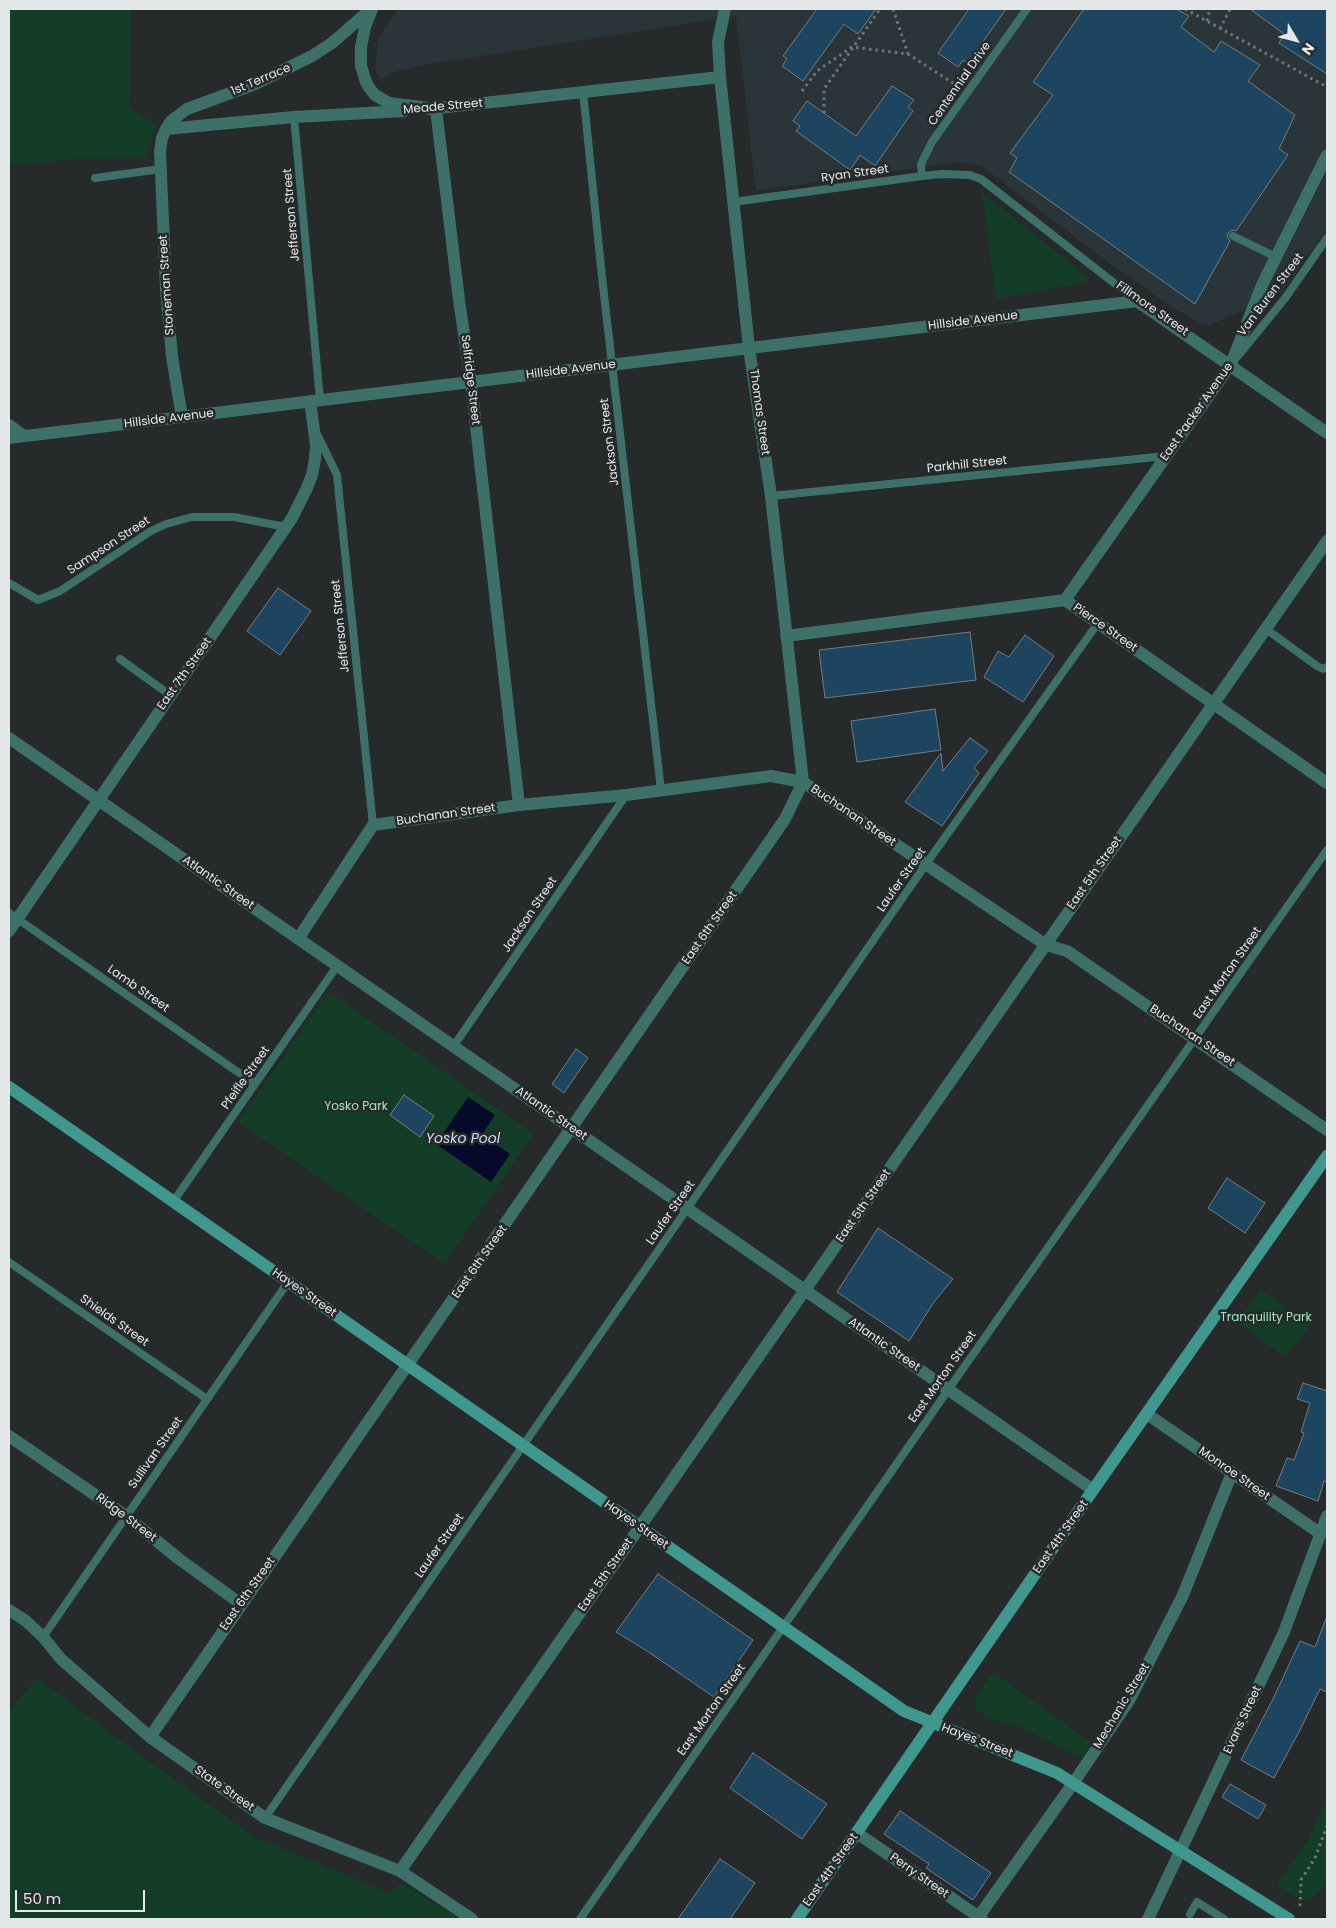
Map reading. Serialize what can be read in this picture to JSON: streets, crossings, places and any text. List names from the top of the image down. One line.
{"streets":{"street":["1st Terrace","Meade Street","Stoneman Street","Fillmore Street","Hillside Avenue","Selfridge Street","Thomas Street","East Packer Avenue","Pierce Street","East 7th Street","Buchanan Street","East 5th Street","Atlantic Street","East 6th Street","Hayes Street","Monroe Street","Ridge Street","East 4th Street","Mechanic Street","Evans Street","State Street","Perry Street"],"lane":["Centennial Drive","Ryan Street","Jefferson Street","Van Buren Street","Jackson Street","Parkhill Street","Sampson Street","Laufer Street","East Morton Street","Lamb Street","Pfeifle Street","Shields Street","Sullivan Street"]},"crossings":[["1st Terrace","Meade Street"],["1st Terrace","Stoneman Street"],["Centennial Drive","Ryan Street"],["Meade Street","Jefferson Street"],["Meade Street","Stoneman Street"],["Meade Street","Selfridge Street"],["Meade Street","Thomas Street"],["Meade Street","Jackson Street"],["Ryan Street","Fillmore Street"],["Ryan Street","Thomas Street"],["Jefferson Street","Hillside Avenue"],["Jefferson Street","East 7th Street"],["Jefferson Street","Buchanan Street"],["Stoneman Street","Hillside Avenue"],["Van Buren Street","Fillmore Street"],["Van Buren Street","East Packer Avenue"],["Fillmore Street","Hillside Avenue"],["Fillmore Street","East Packer Avenue"],["Hillside Avenue","Selfridge Street"],["Hillside Avenue","Thomas Street"],["Hillside Avenue","Jackson Street"],["Hillside Avenue","East 7th Street"],["Selfridge Street","Buchanan Street"],["Thomas Street","Parkhill Street"],["Thomas Street","Pierce Street"],["Thomas Street","Buchanan Street"],["Thomas Street","East 6th Street"],["East Packer Avenue","Parkhill Street"],["East Packer Avenue","Pierce Street"],["Jackson Street","Buchanan Street"],["Jackson Street","Atlantic Street"],["Sampson Street","East 7th Street"],["Pierce Street","East 5th Street"],["Pierce Street","Laufer Street"],["East 7th Street","Atlantic Street"],["East 7th Street","Lamb Street"],["Buchanan Street","East 5th Street"],["Buchanan Street","Laufer Street"],["Buchanan Street","East 6th Street"],["Buchanan Street","East Morton Street"],["East 5th Street","Atlantic Street"],["East 5th Street","Hayes Street"],["East 5th Street","State Street"],["Laufer Street","Atlantic Street"],["Laufer Street","Hayes Street"],["Laufer Street","State Street"],["Atlantic Street","East 6th Street"],["Atlantic Street","East Morton Street"],["Atlantic Street","Pfeifle Street"],["Atlantic Street","East 4th Street"],["East 6th Street","Hayes Street"],["East 6th Street","Ridge Street"],["East 6th Street","State Street"],["East Morton Street","Hayes Street"],["Lamb Street","Pfeifle Street"],["Pfeifle Street","Hayes Street"],["Hayes Street","Sullivan Street"],["Hayes Street","East 4th Street"],["Hayes Street","Mechanic Street"],["Hayes Street","Evans Street"],["Shields Street","Sullivan Street"],["Sullivan Street","Ridge Street"],["Sullivan Street","State Street"],["Monroe Street","East 4th Street"],["Monroe Street","Mechanic Street"],["Monroe Street","Evans Street"],["East 4th Street","Perry Street"],["Mechanic Street","Perry Street"]],"water":["Yosko Pool"],"parks":["Yosko Park","Tranquility Park"],"scale_bar":"50 m","north":"bottom right"}
